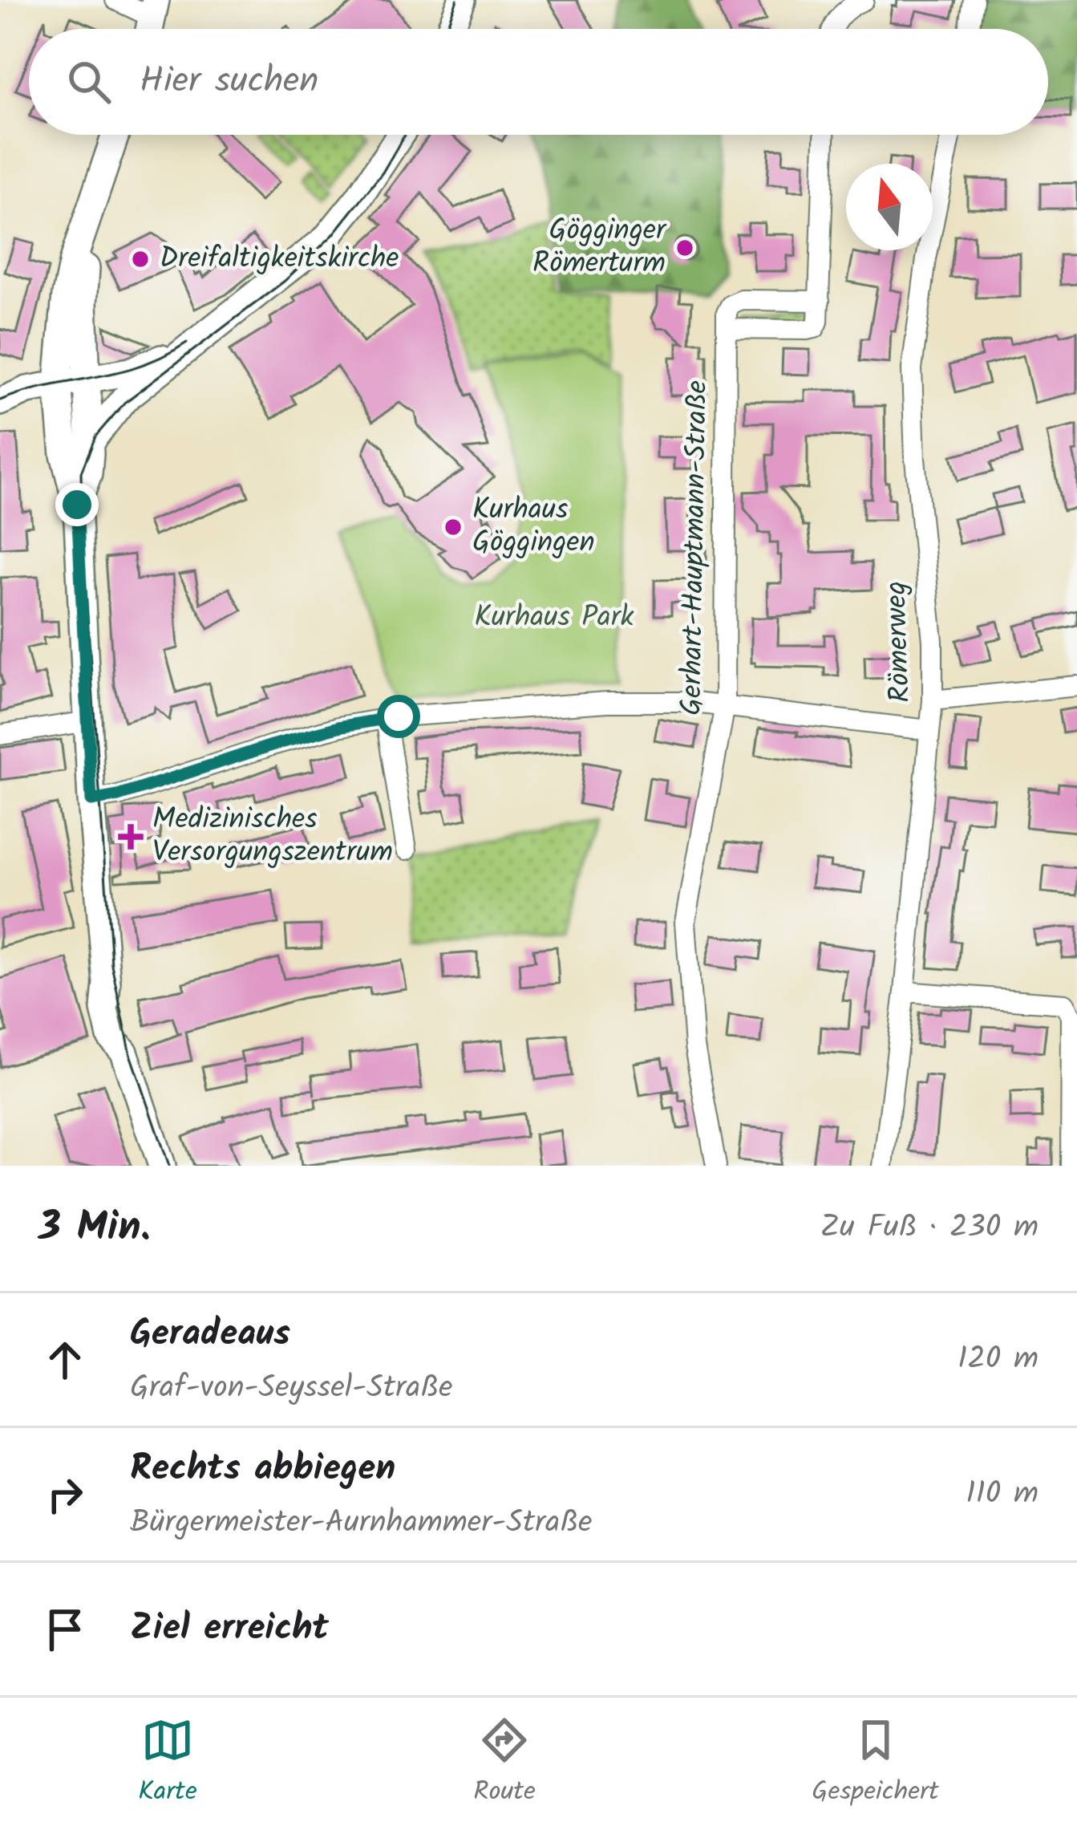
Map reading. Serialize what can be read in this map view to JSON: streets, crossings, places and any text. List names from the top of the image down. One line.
{"streets":{"street":["Gerhart-Hauptmann-Straße","Römerweg"]},"parks":["Kurhaus Park"],"places":{"other":["Gögginger Römerturm","Dreifaltigkeitskirche","Kurhaus Göggingen"],"health":["Medizinisches Versorgungszentrum"]},"north":"top","page":{"search":"Hier suchen","heading":["3 Min.","Zu Fuß · 230 m"],"list":[["Geradeaus","Graf-von-Seyssel-Straße","120 m"],["Rechts abbiegen","Bürgermeister-Aurnhammer-Straße","110 m"],"Ziel erreicht"],"nav":["Karte","Route","Gespeichert"]}}
